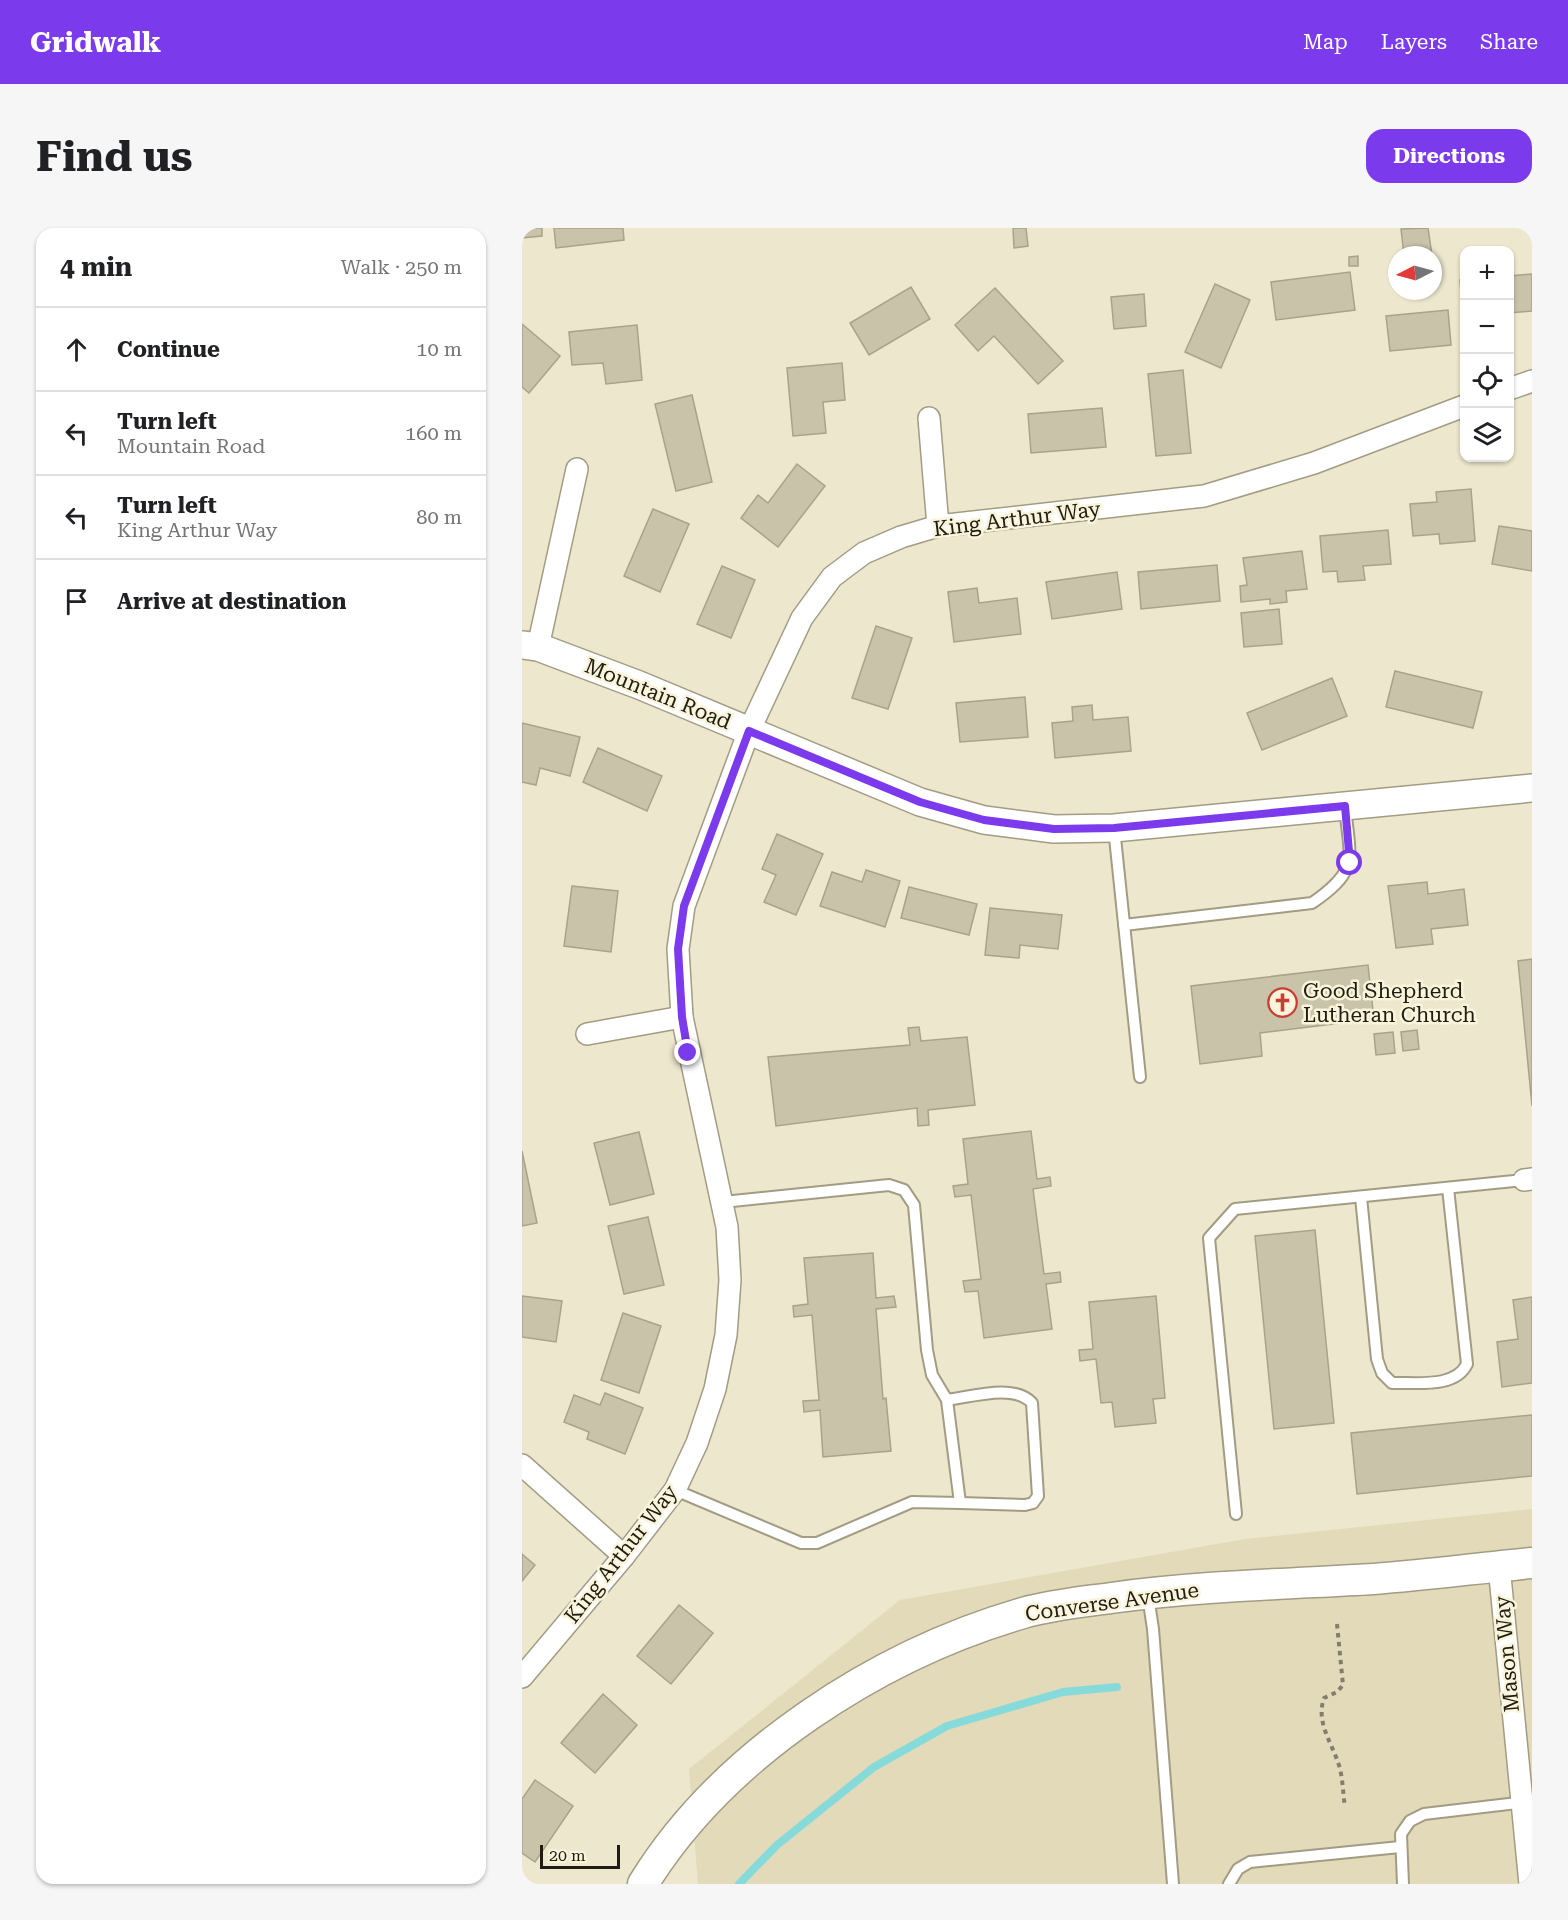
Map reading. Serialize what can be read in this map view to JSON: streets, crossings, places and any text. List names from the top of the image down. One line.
{"streets":{"main road":["Converse Avenue"],"street":["King Arthur Way","Mountain Road","Mason Way"]},"crossings":[["King Arthur Way","Mountain Road"],["Converse Avenue","Mason Way"]],"places":{"church":["Good Shepherd Lutheran Church"]},"scale_bar":"20 m","north":"left","page":{"header":"Gridwalk","nav":["Map","Layers","Share"],"buttons":"Directions","title":"Find us","heading":["4 min","Walk · 250 m"],"map_buttons":["+","−"],"list":[["Continue","10 m"],["Turn left","Mountain Road","160 m"],["Turn left","King Arthur Way","80 m"],"Arrive at destination"],"scale":"20 m"}}
